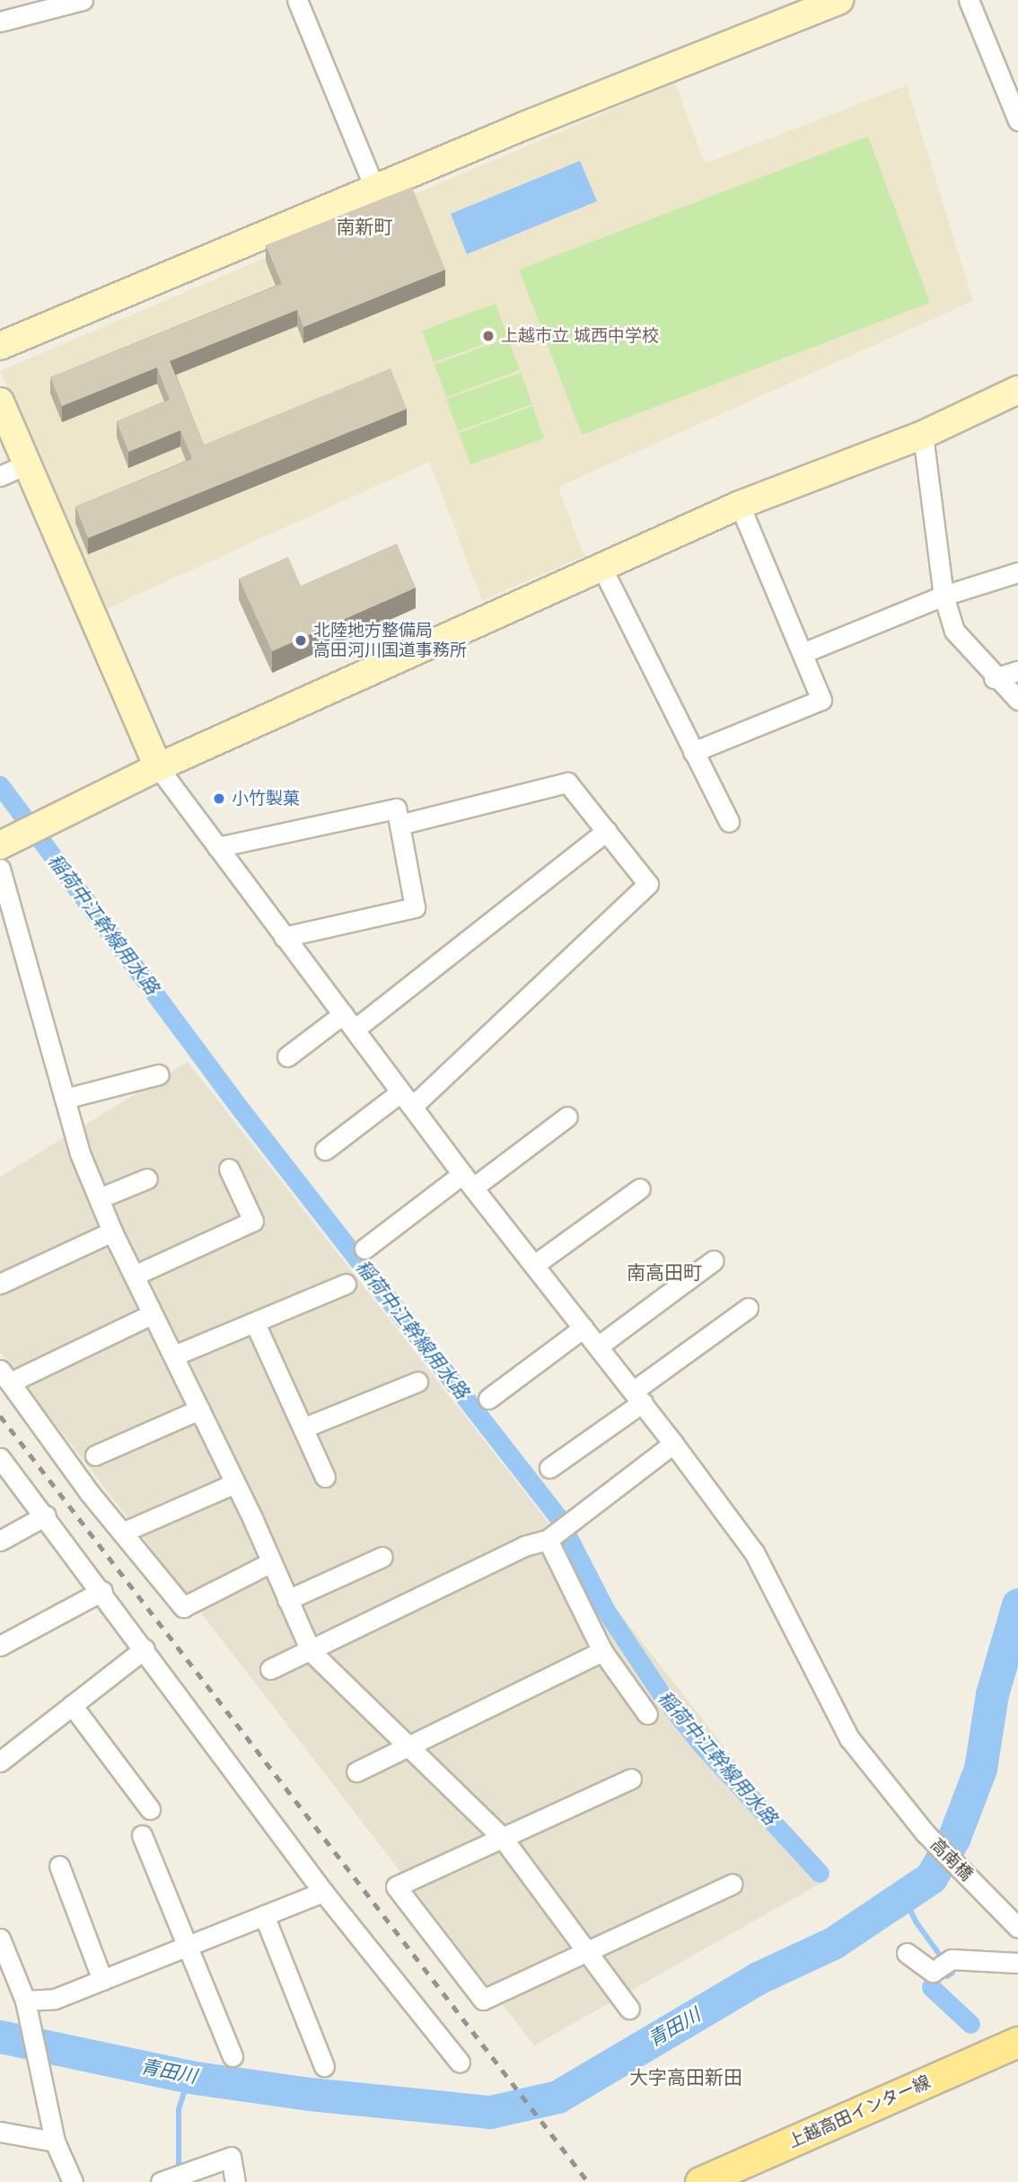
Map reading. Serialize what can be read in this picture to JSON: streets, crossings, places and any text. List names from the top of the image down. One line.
{"streets":{"main road":["上越高田インター線"],"street":["高南橋"]},"districts":["南新町","南高田町","大字高田新田"],"water":["稲荷中江幹線用水路","青田川"],"places":["上越市立 城西中学校","北陸地方整備局 高田河川国道事務所","小竹製菓"]}
